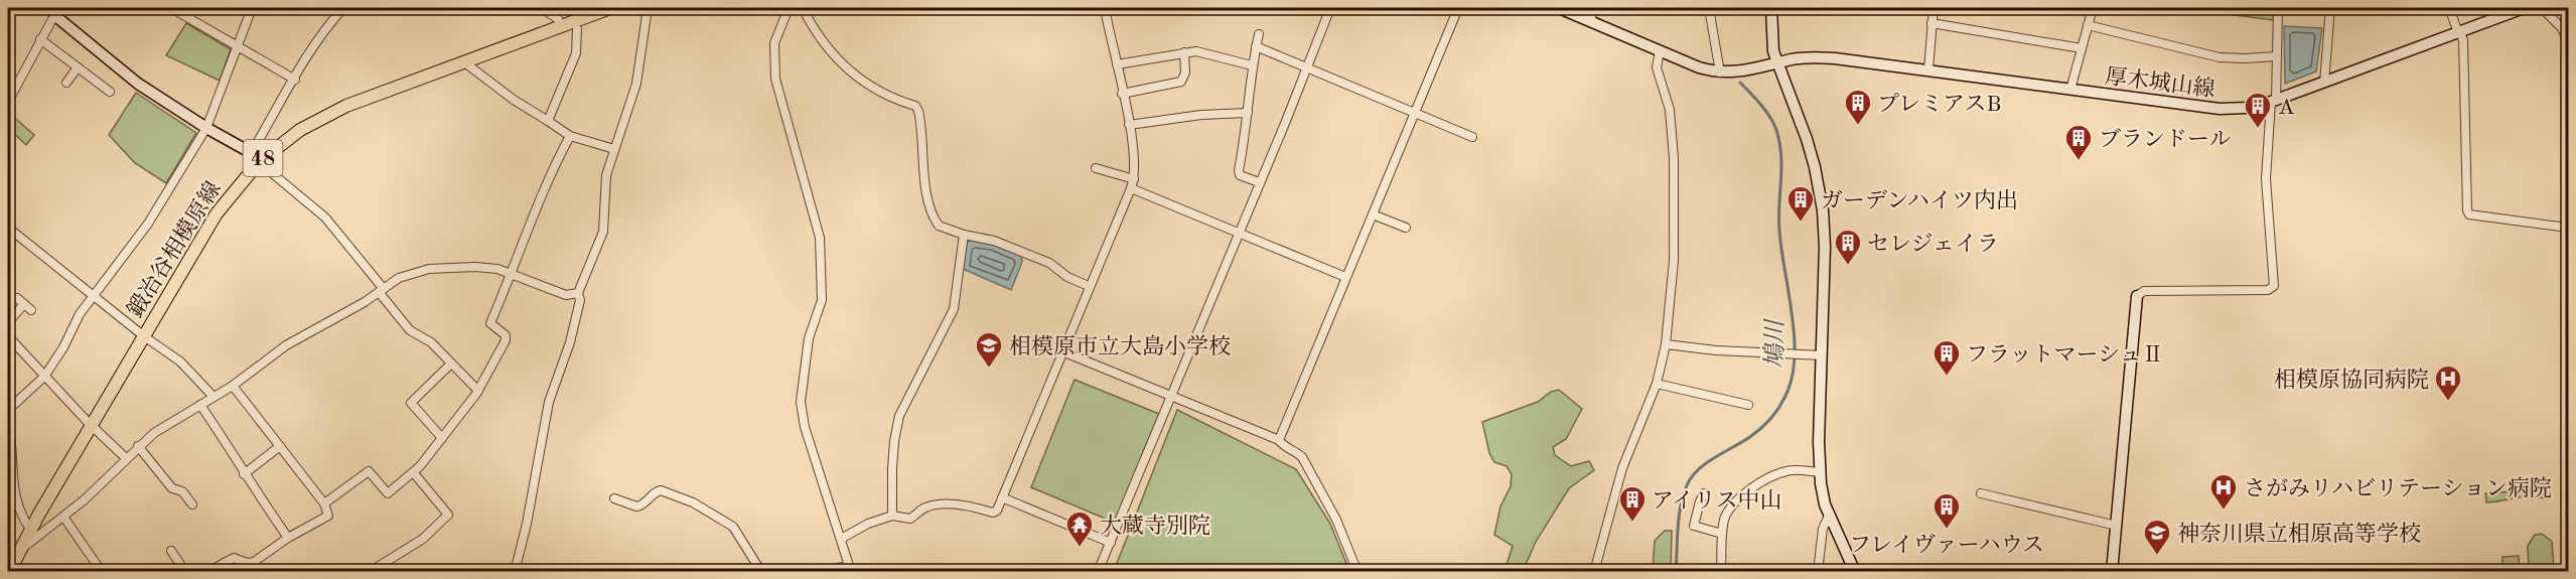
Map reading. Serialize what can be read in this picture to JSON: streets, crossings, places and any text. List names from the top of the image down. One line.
{"streets":{"main road":["厚木城山線","48","鍛冶谷相模原線"]},"water":["鳩川"],"places":{"building":["プレミアスB","A","ブランドール","ガーデンハイツ内出","セレジェイラ","フラットマーシュⅡ","アイリス中山","フレイヴァーハウス"],"school or university":["相模原市立大島小学校","神奈川県立相原高等学校"],"hospital":["相模原協同病院","さがみリハビリテーション病院"],"temple":["大蔵寺別院"]}}
